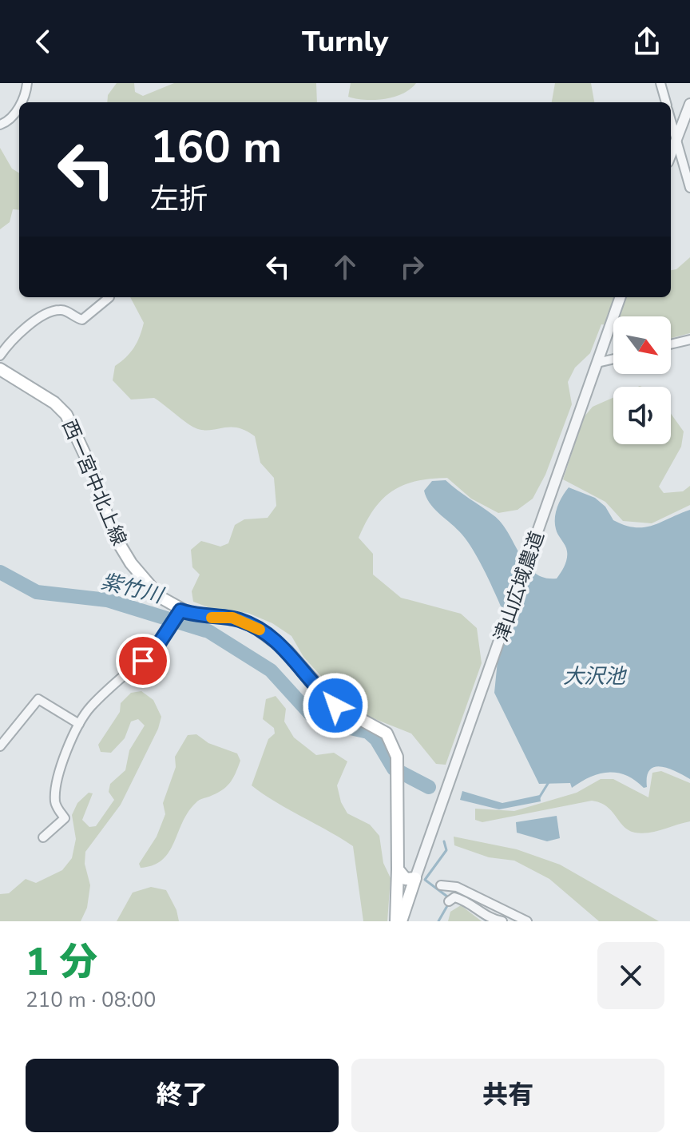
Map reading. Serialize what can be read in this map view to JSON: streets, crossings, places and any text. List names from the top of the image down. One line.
{"streets":{"main road":["西一宮中北上線"],"street":["津山広域農道"]},"water":["紫竹川","大沢池"],"north":"bottom right","page":{"header":"Turnly","turn":["160 m","左折"],"heading":["1 分","210 m · 08:00"],"buttons":["終了","共有"]}}
